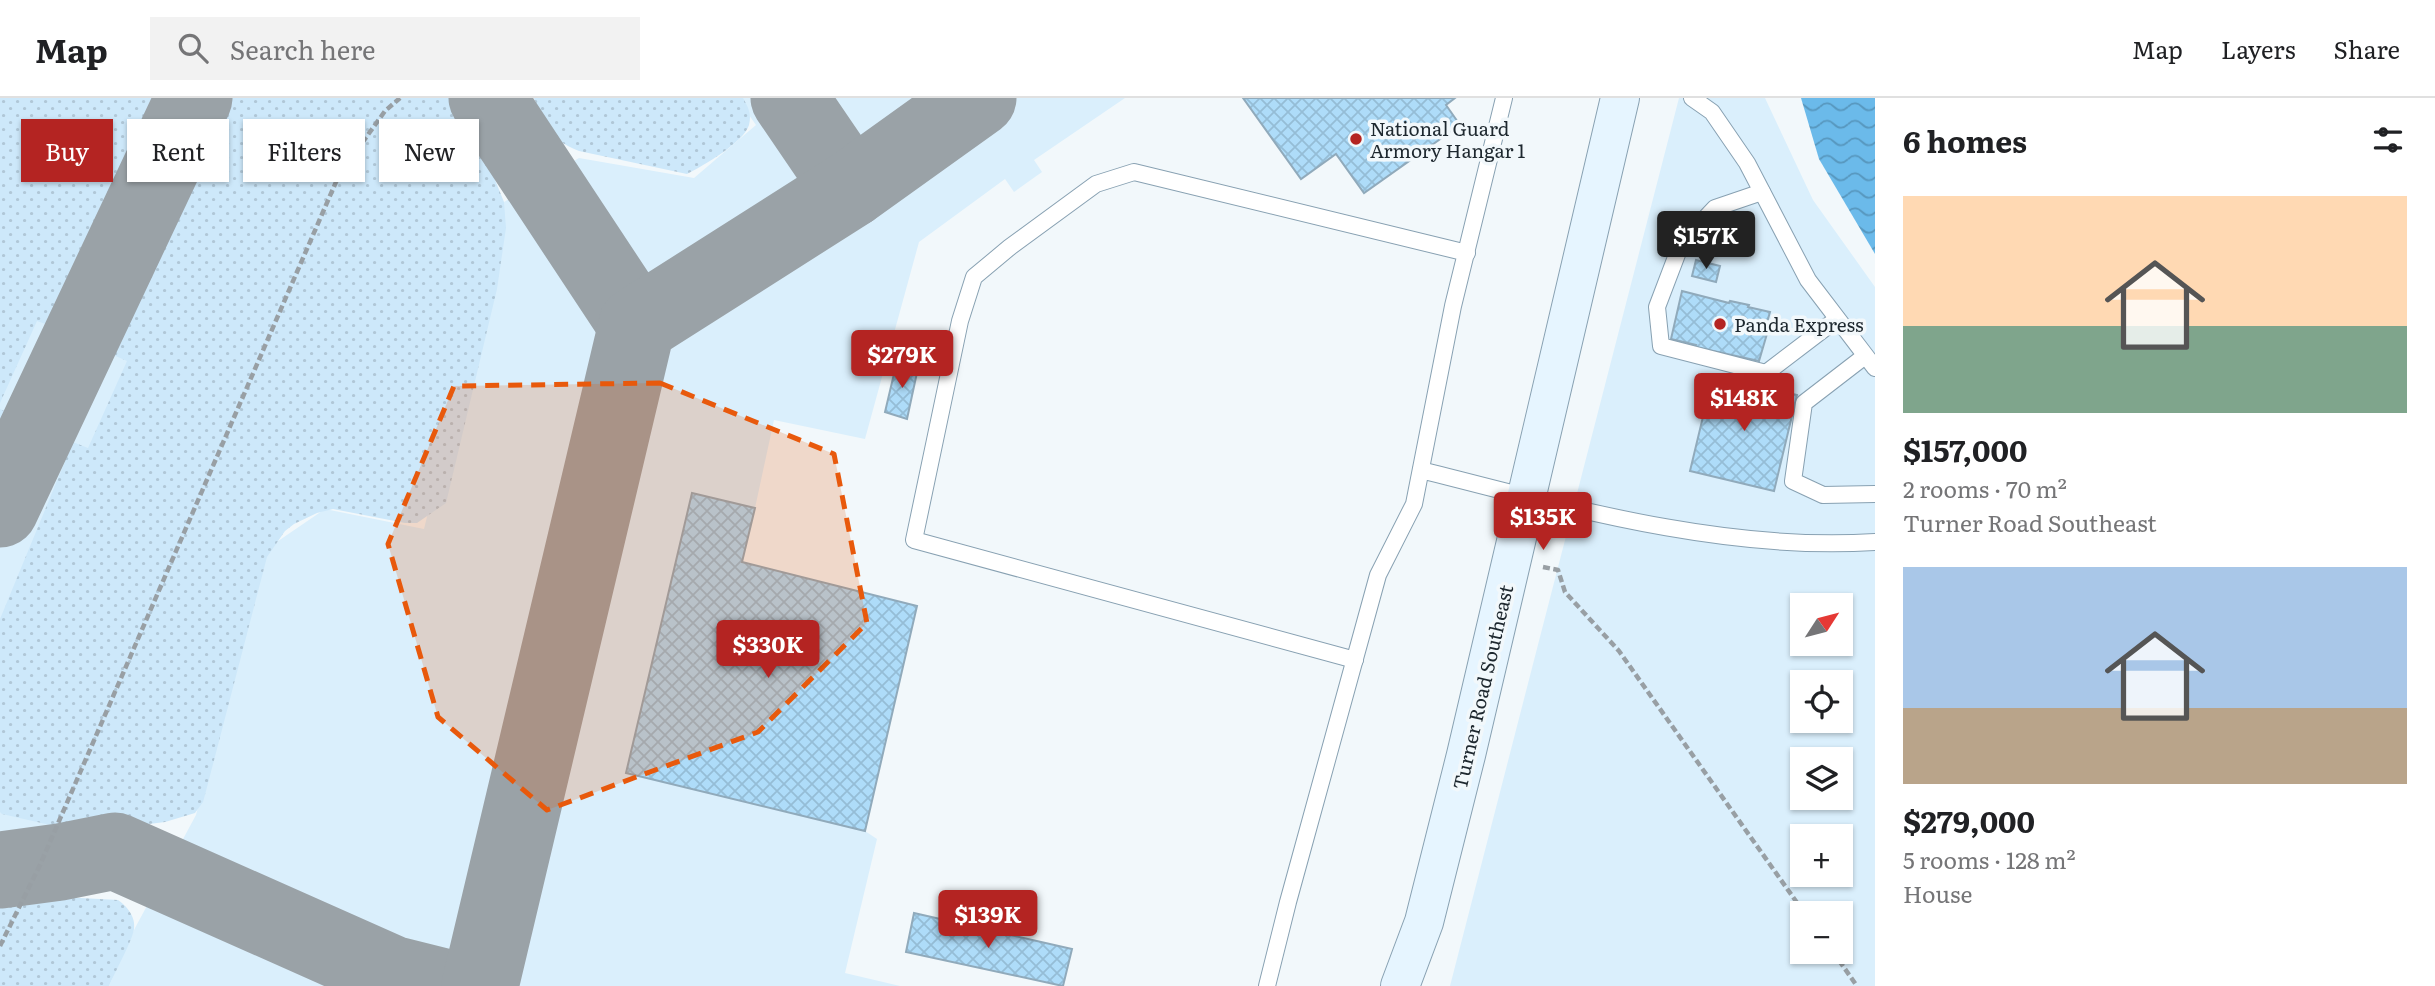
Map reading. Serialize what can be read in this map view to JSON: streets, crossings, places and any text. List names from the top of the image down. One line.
{"streets":{"main road":["Turner Road Southeast"]},"places":["National Guard Armory Hangar 1","Panda Express"],"north":"top right","page":{"header":"Map","search":"Search here","nav":["Map","Layers","Share"],"heading":"6 homes","chip":["Buy","Rent","Filters","New"],"list":[{"name":"$157,000","note":"2 rooms · 70 m² · Turner Road Southeast"},{"name":"$279,000","note":"5 rooms · 128 m² · House"}],"price":["$157K","$279K","$148K","$135K","$330K","$139K"],"map_buttons":["+","−"]}}
